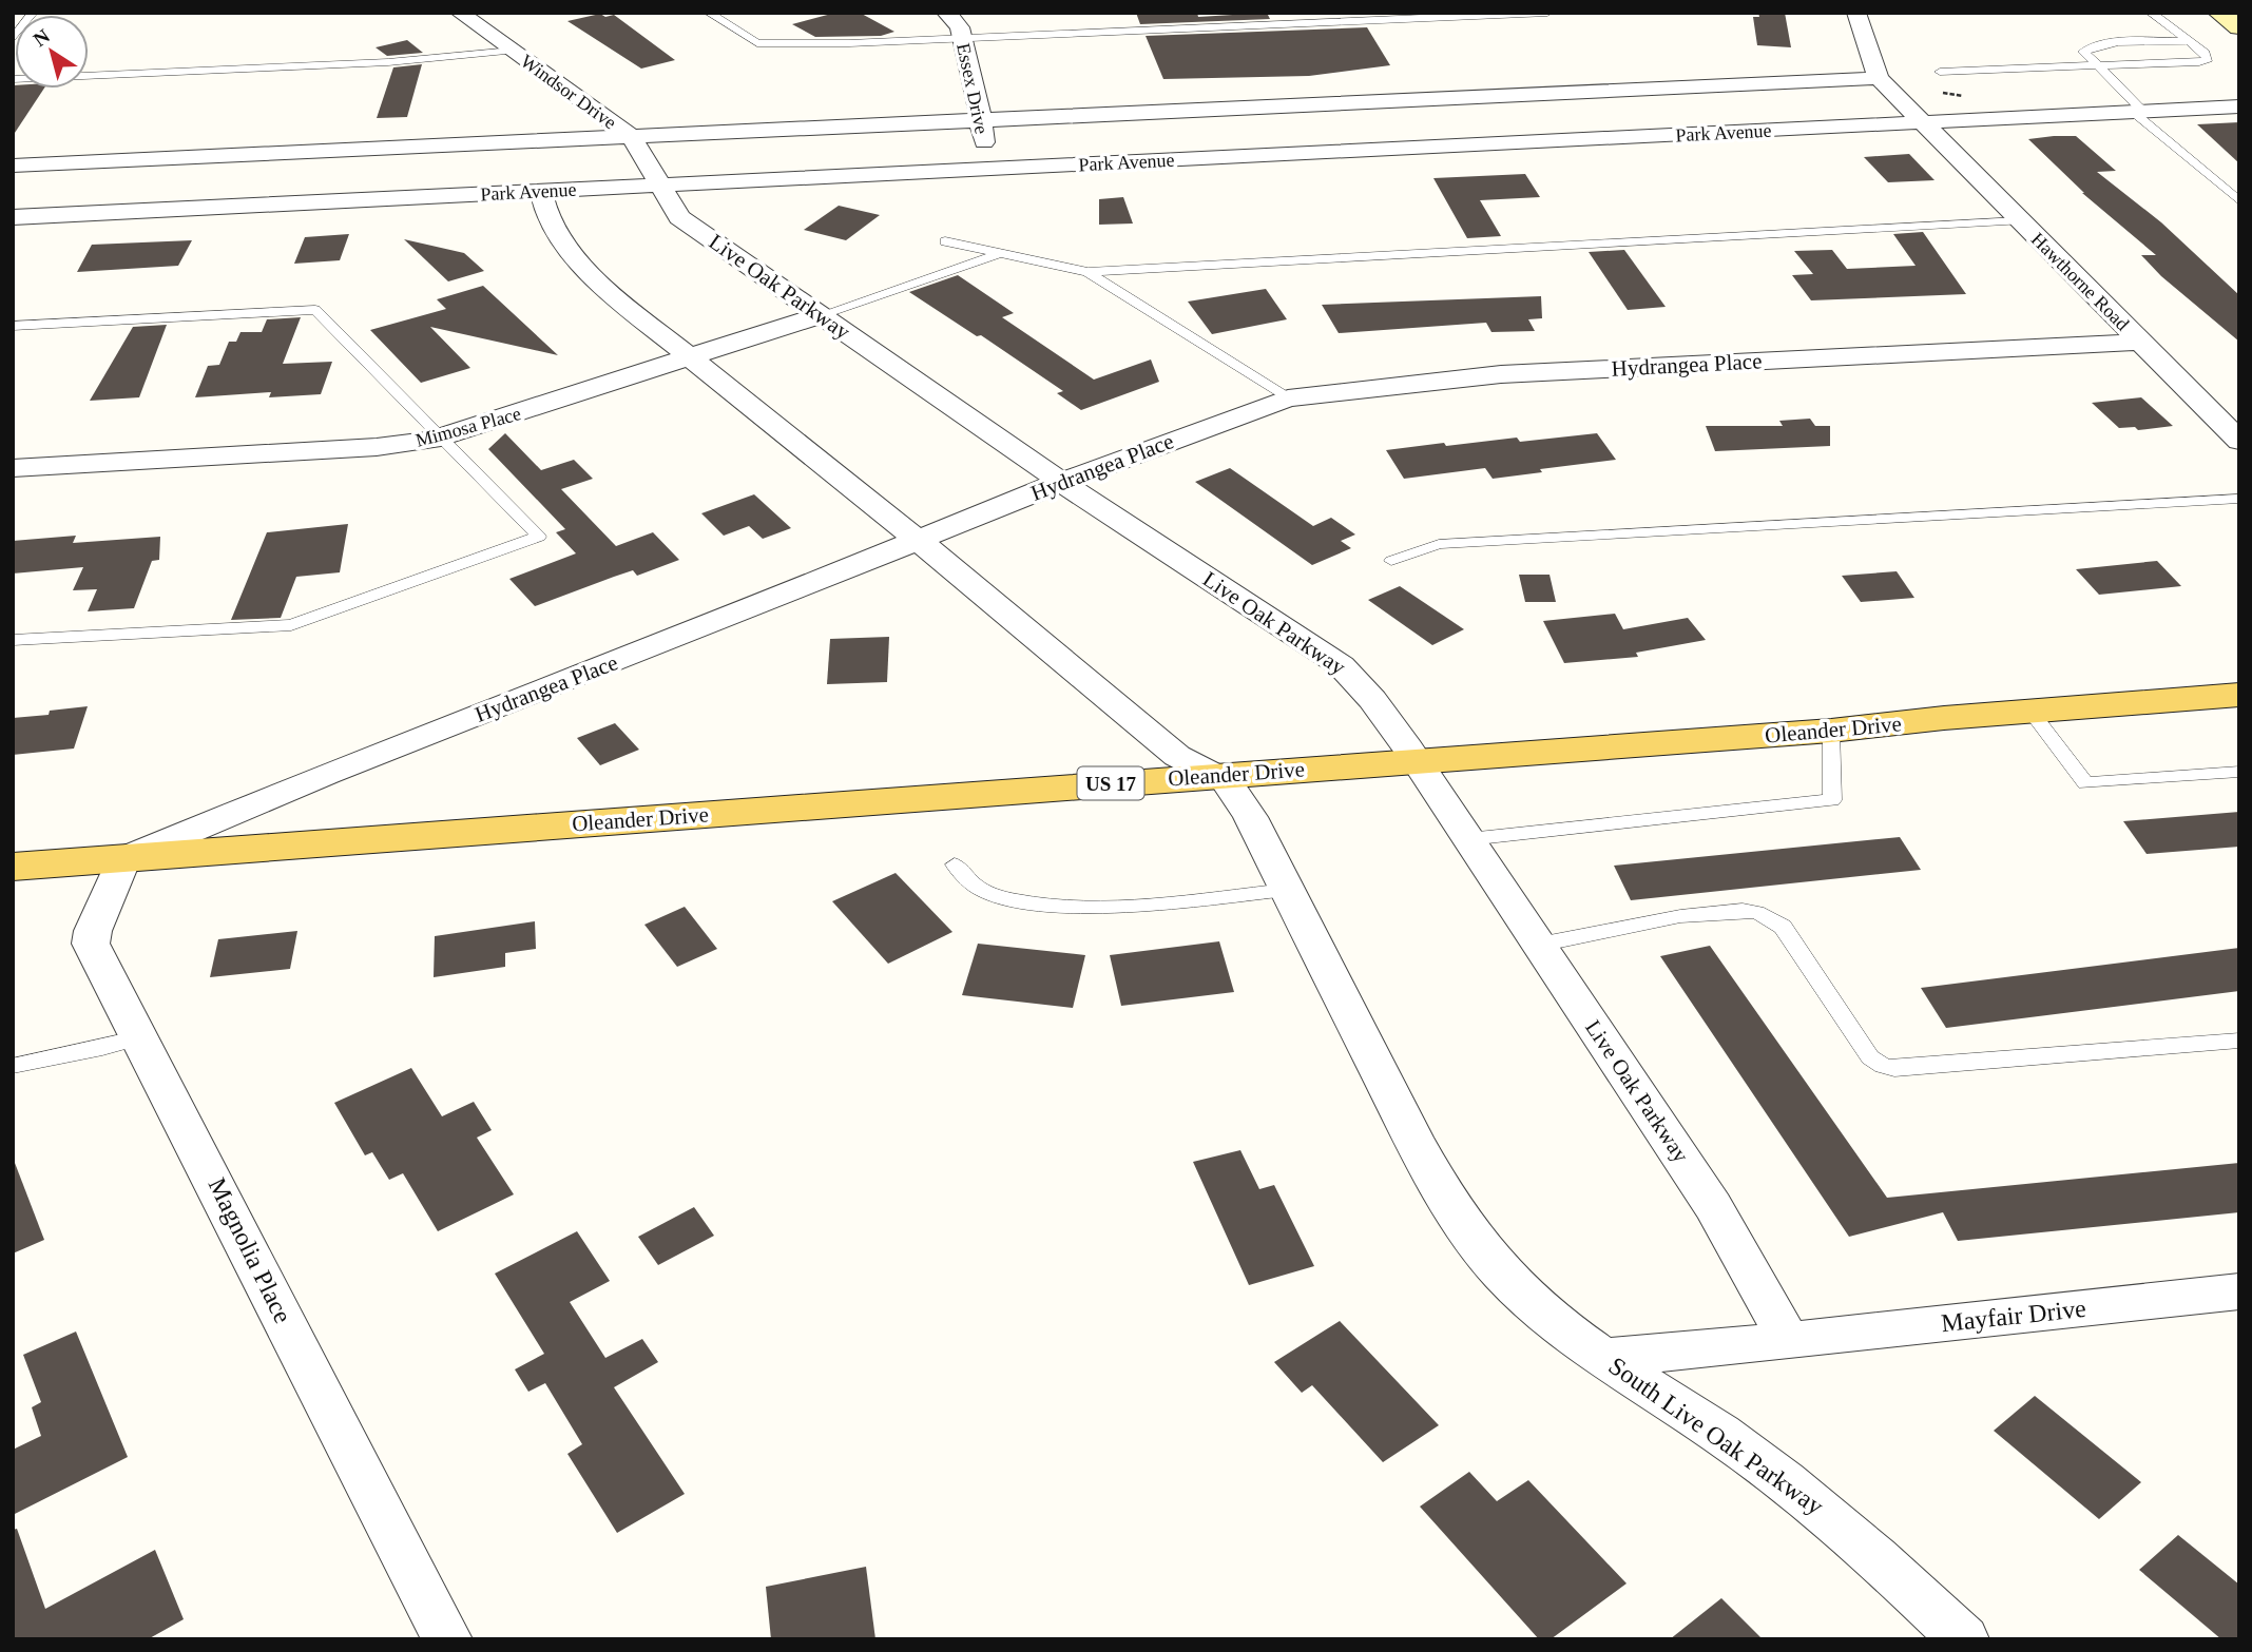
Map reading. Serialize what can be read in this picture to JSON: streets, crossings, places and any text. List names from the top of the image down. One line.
{"streets":{"main road":["Oleander Drive","US 17"],"street":["Essex Drive","Windsor Drive","Park Avenue","Hawthorne Road","Live Oak Parkway","Hydrangea Place","Mimosa Place","Magnolia Place","Mayfair Drive","South Live Oak Parkway"]},"crossings":[["Essex Drive","Park Avenue"],["Windsor Drive","Park Avenue"],["Windsor Drive","Live Oak Parkway"],["Park Avenue","Hawthorne Road"],["Park Avenue","Live Oak Parkway"],["Hawthorne Road","Hydrangea Place"],["Live Oak Parkway","Hydrangea Place"],["Live Oak Parkway","Mimosa Place"],["Live Oak Parkway","Oleander Drive"],["Live Oak Parkway","Mayfair Drive"],["Live Oak Parkway","South Live Oak Parkway"],["Hydrangea Place","Oleander Drive"],["Hydrangea Place","Magnolia Place"],["Oleander Drive","Magnolia Place"],["Mayfair Drive","South Live Oak Parkway"]],"north":"top left"}
